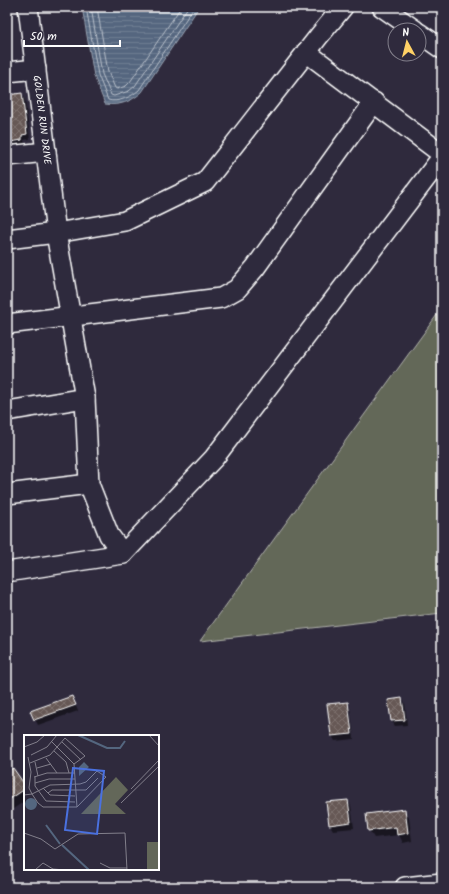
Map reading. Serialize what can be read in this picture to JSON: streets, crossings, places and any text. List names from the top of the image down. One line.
{"streets":{"street":["GOLDEN RUN DRIVE"]},"scale_bar":"50 m","north":"top"}
